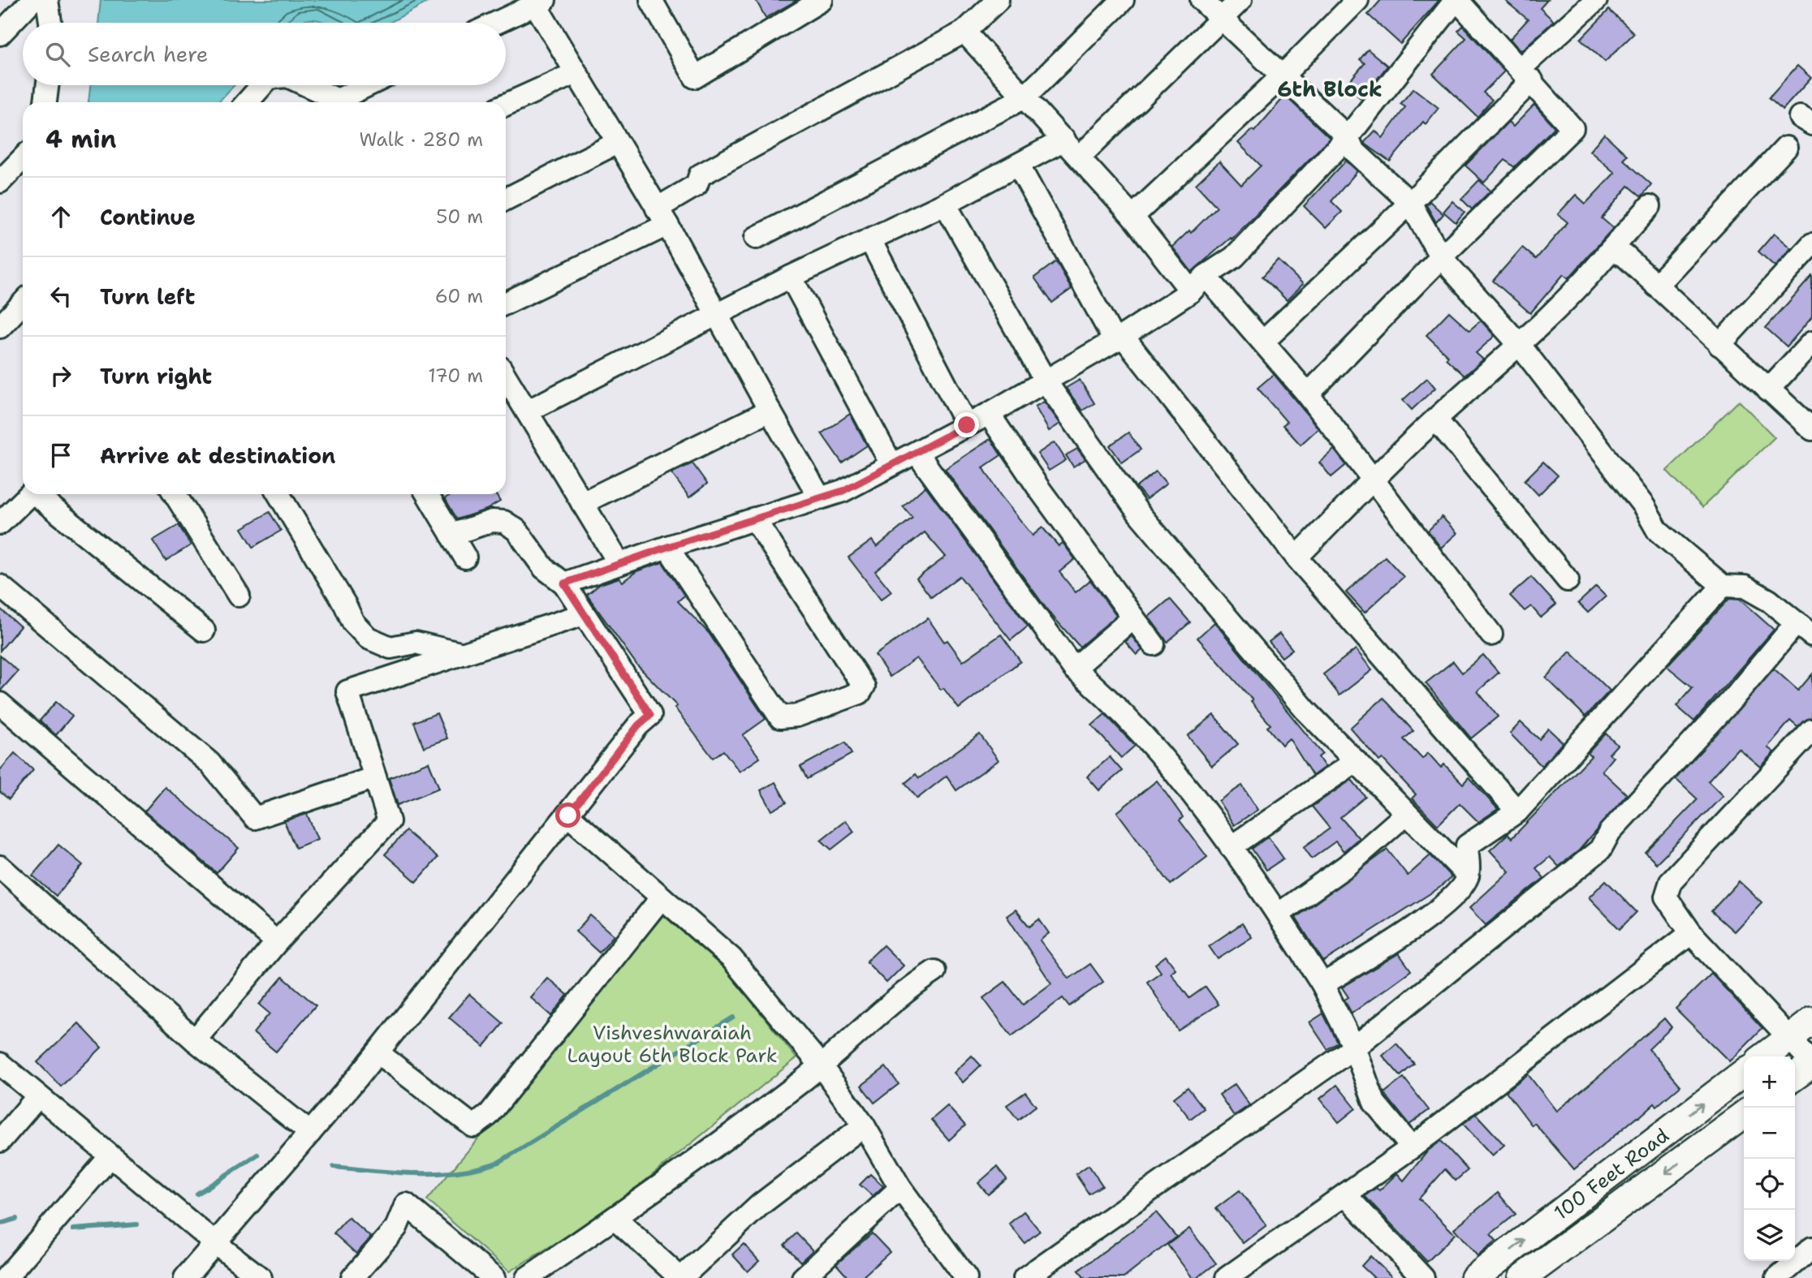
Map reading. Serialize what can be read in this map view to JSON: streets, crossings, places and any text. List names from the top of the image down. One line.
{"streets":{"main road":["100 Feet Road"]},"districts":["6th Block"],"parks":["Vishveshwaraiah Layout 6th Block Park"],"page":{"search":"Search here","heading":["4 min","Walk · 280 m"],"list":[["Continue","50 m"],["Turn left","60 m"],["Turn right","170 m"],"Arrive at destination"],"map_buttons":["+","−"]}}
